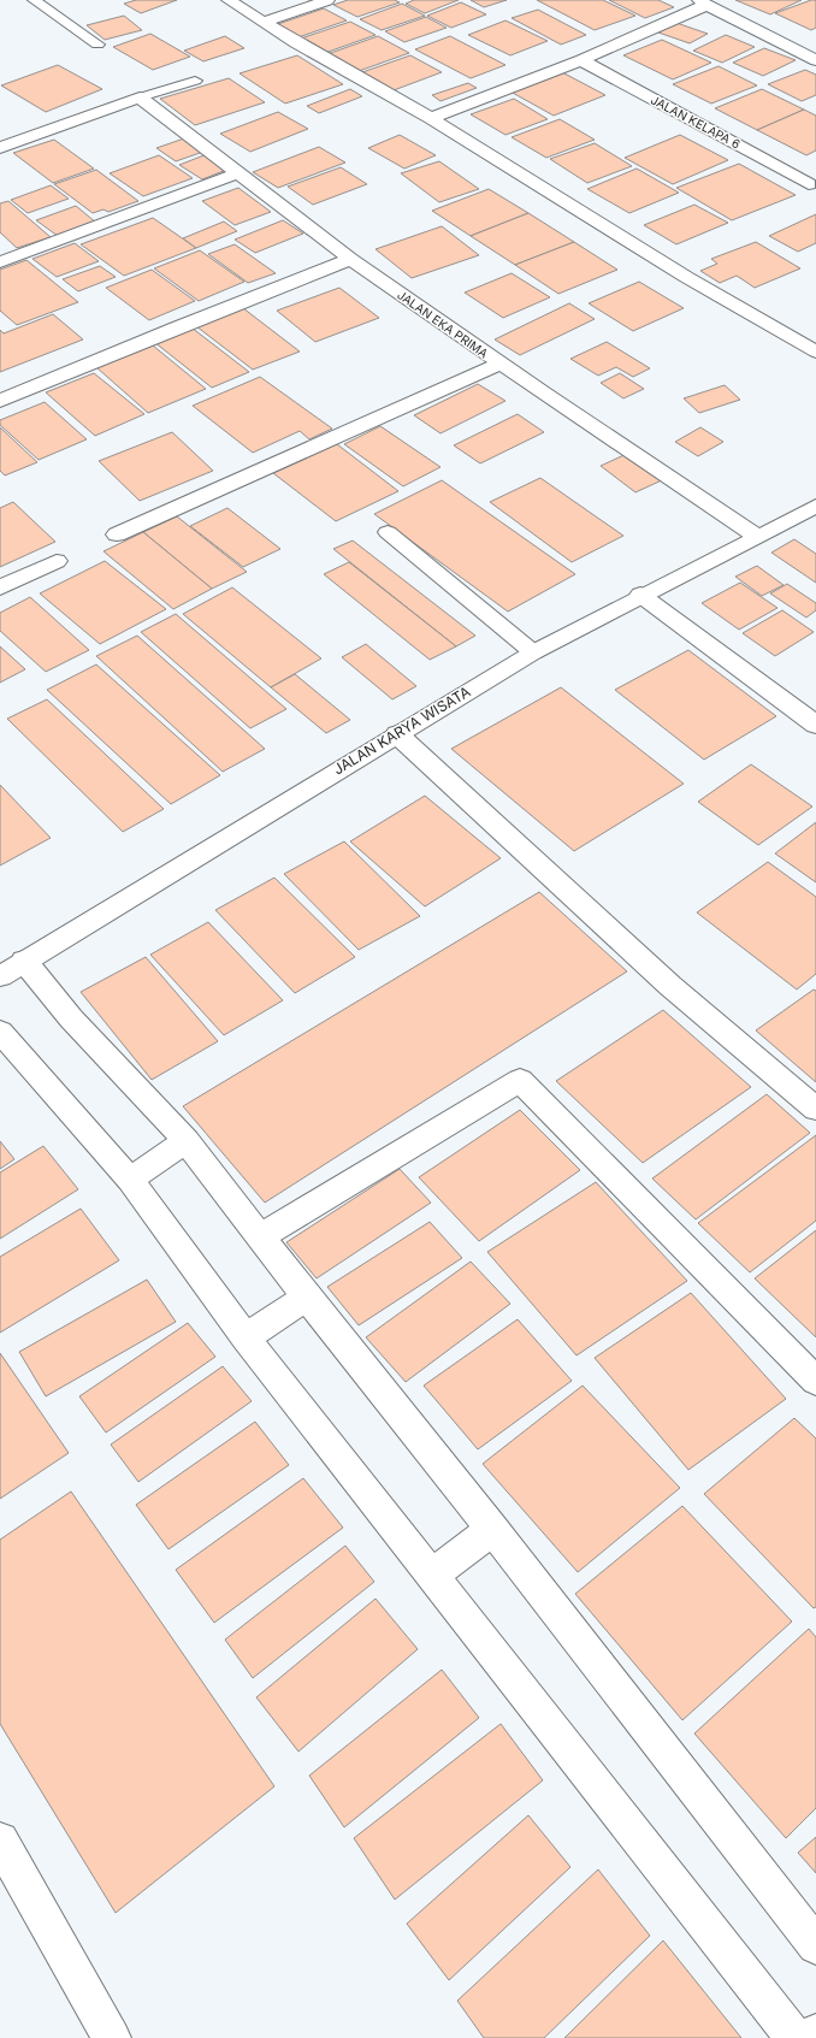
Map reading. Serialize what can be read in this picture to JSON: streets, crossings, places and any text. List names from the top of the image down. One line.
{"streets":{"street":["JALAN KELAPA 6","JALAN EKA PRIMA","JALAN KARYA WISATA"]},"crossings":[["JALAN EKA PRIMA","JALAN KARYA WISATA"]]}
